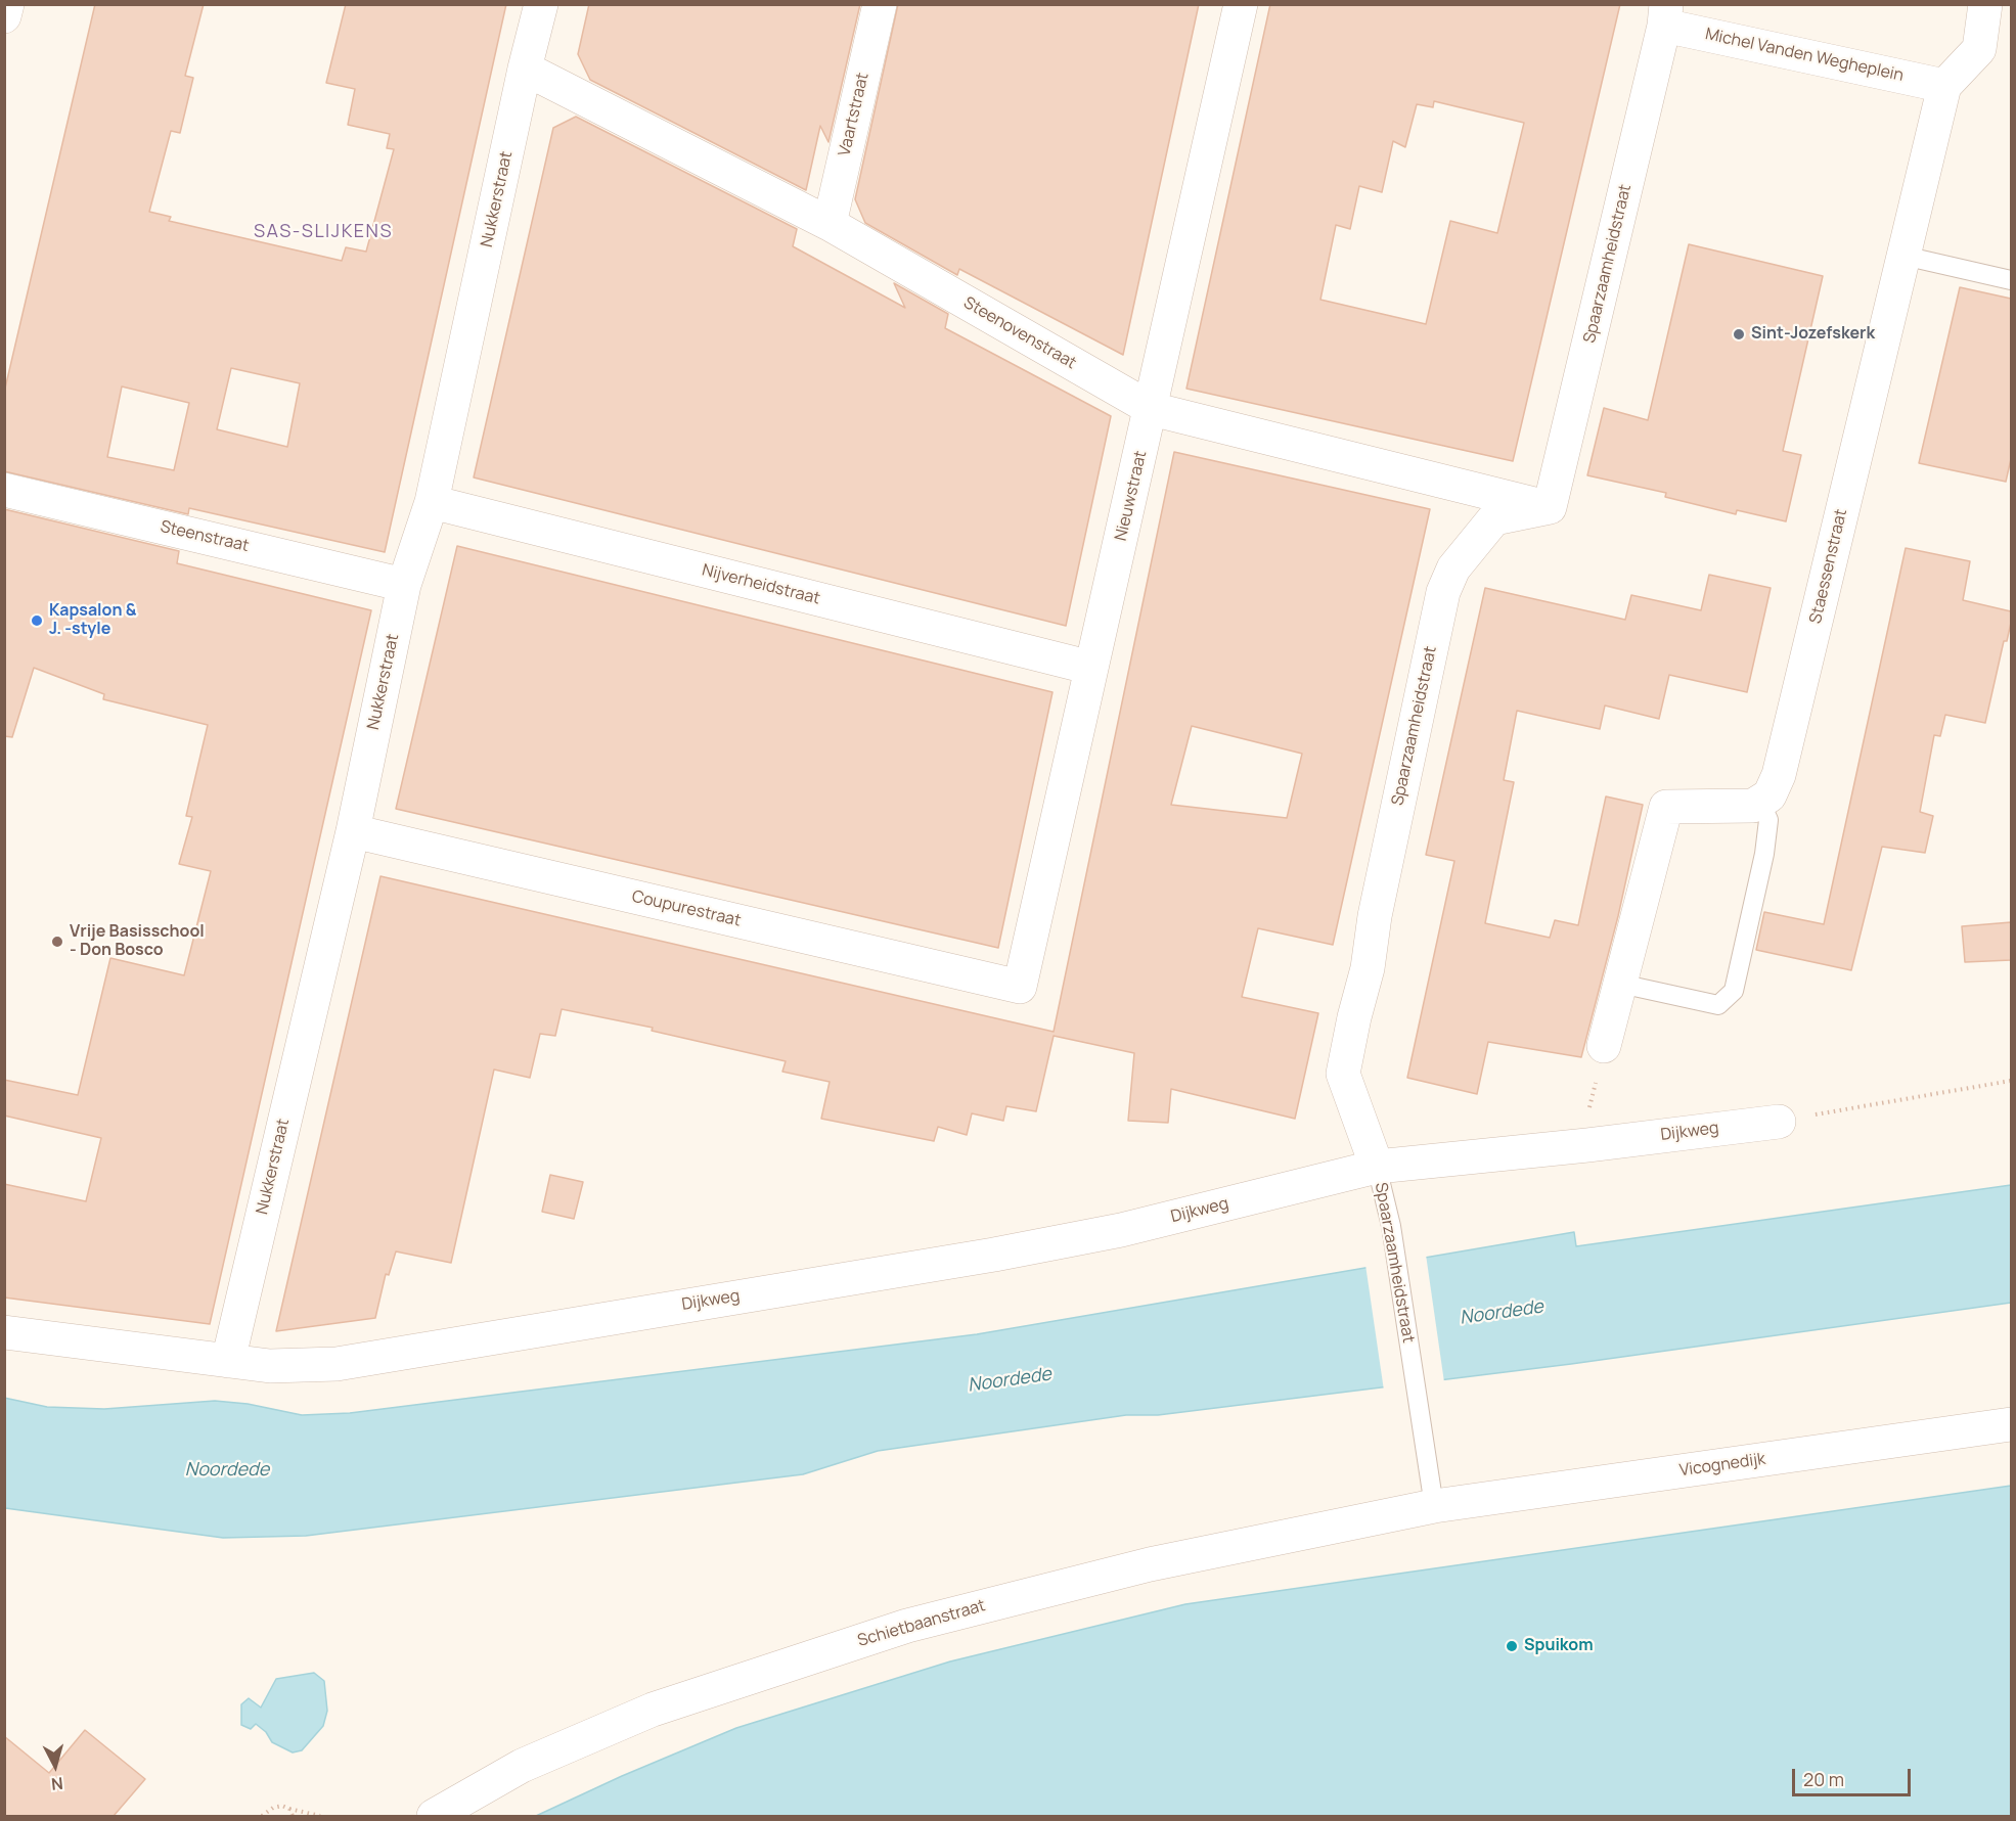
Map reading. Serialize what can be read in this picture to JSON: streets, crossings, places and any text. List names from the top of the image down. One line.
{"streets":{"street":["Michel Vanden Wegheplein","Vaartstraat","Nukkerstraat","Spaarzaamheidstraat","Steenovenstraat","Nieuwstraat","Steenstraat","Staessenstraat","Nijverheidstraat","Coupurestraat","Dijkweg","Vicognedijk","Schietbaanstraat"]},"crossings":[["Michel Vanden Wegheplein","Spaarzaamheidstraat"],["Michel Vanden Wegheplein","Staessenstraat"],["Vaartstraat","Steenovenstraat"],["Nukkerstraat","Steenovenstraat"],["Nukkerstraat","Steenstraat"],["Nukkerstraat","Nijverheidstraat"],["Nukkerstraat","Coupurestraat"],["Nukkerstraat","Dijkweg"],["Spaarzaamheidstraat","Steenovenstraat"],["Spaarzaamheidstraat","Dijkweg"],["Spaarzaamheidstraat","Vicognedijk"],["Spaarzaamheidstraat","Schietbaanstraat"],["Steenovenstraat","Nieuwstraat"],["Nieuwstraat","Nijverheidstraat"],["Nieuwstraat","Coupurestraat"],["Vicognedijk","Schietbaanstraat"]],"districts":["SAS-SLIJKENS"],"water":["Noordede"],"places":["Sint-Jozefskerk","Kapsalon & J. -style","Vrije Basisschool - Don Bosco","Spuikom"],"scale_bar":"20 m","north":"bottom"}
